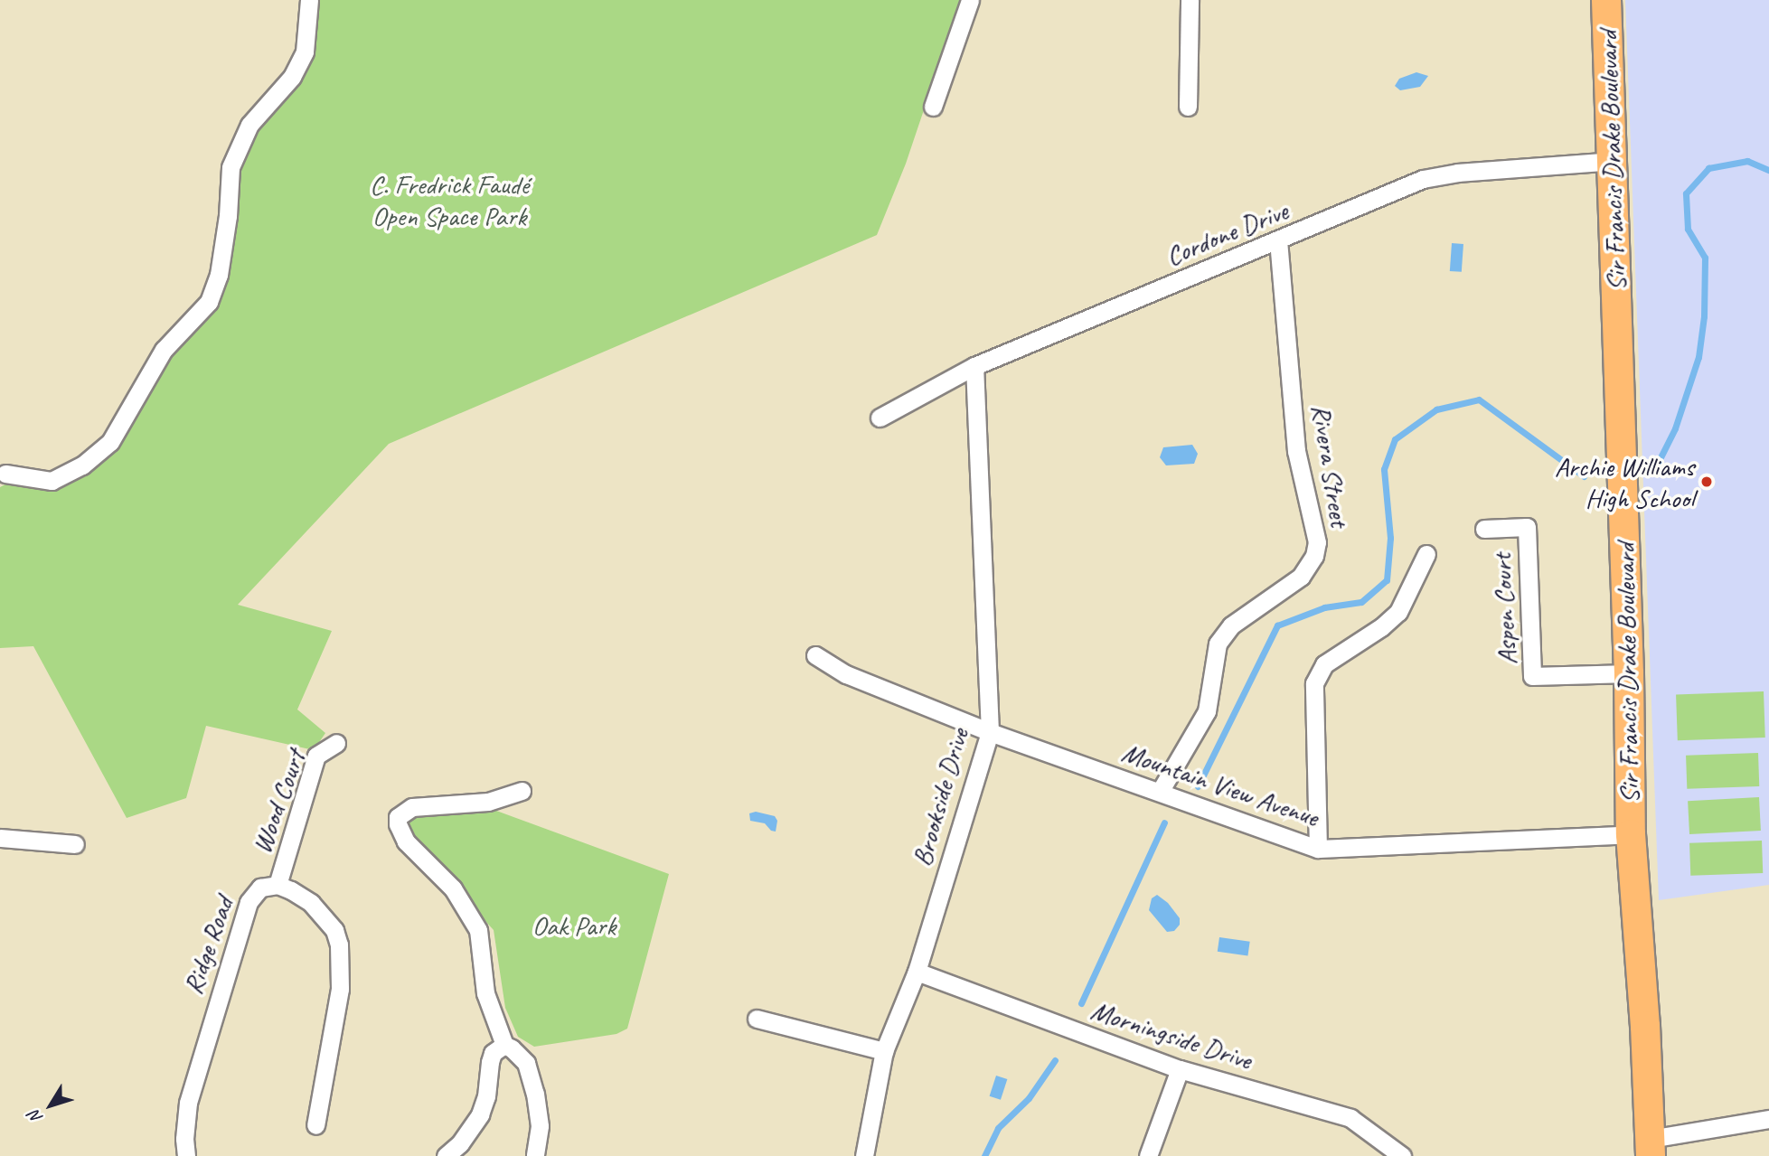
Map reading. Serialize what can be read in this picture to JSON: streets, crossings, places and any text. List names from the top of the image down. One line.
{"streets":{"main road":["Sir Francis Drake Boulevard"],"street":["Cordone Drive","Rivera Street","Aspen Court","Mountain View Avenue","Brookside Drive","Wood Court","Ridge Road","Morningside Drive"]},"crossings":[["Sir Francis Drake Boulevard","Cordone Drive"],["Sir Francis Drake Boulevard","Aspen Court"],["Sir Francis Drake Boulevard","Mountain View Avenue"],["Cordone Drive","Rivera Street"],["Cordone Drive","Brookside Drive"],["Rivera Street","Mountain View Avenue"],["Mountain View Avenue","Brookside Drive"],["Brookside Drive","Morningside Drive"],["Wood Court","Ridge Road"]],"parks":["C. Fredrick Faudé Open Space Park","Oak Park"],"places":["Archie Williams High School"],"north":"bottom left"}
